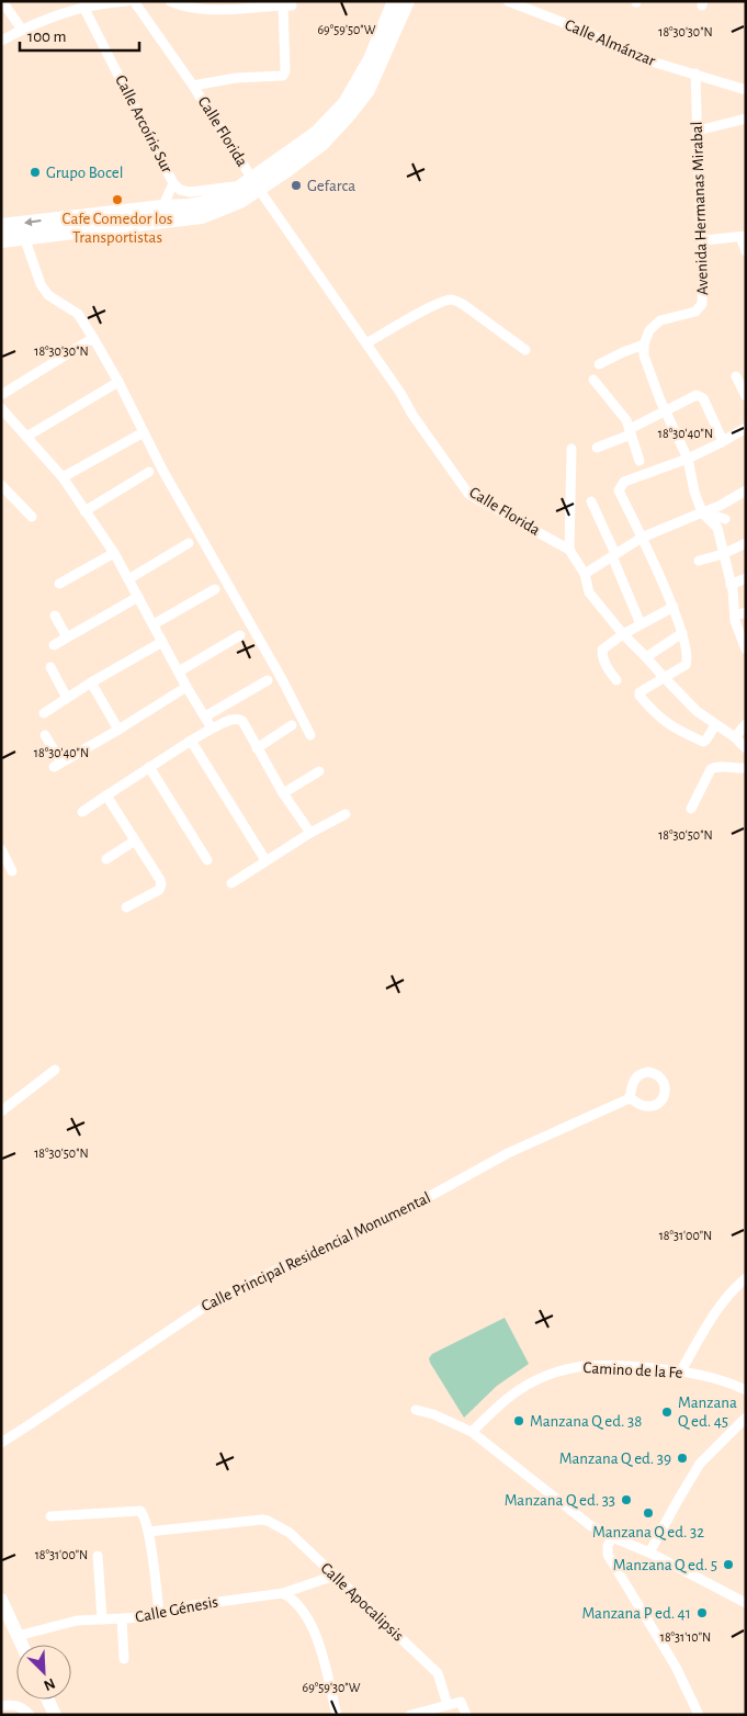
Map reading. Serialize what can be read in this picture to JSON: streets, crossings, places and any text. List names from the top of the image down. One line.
{"streets":{"street":["Calle Almánzar","Calle Arcoíris Sur","Calle Florida","Avenida Hermanas Mirabal","Calle Principal Residencial Monumental","Camino de la Fe","Calle Apocalipsis","Calle Génesis"]},"crossings":[["Calle Almánzar","Avenida Hermanas Mirabal"],["Calle Arcoíris Sur","Calle Florida"],["Calle Apocalipsis","Calle Génesis"]],"places":["Grupo Bocel","Gefarca","Cafe Comedor los Transportistas","Manzana Q ed. 45","Manzana Q ed. 38","Manzana Q ed. 39","Manzana Q ed. 33","Manzana Q ed. 32","Manzana Q ed. 5","Manzana P ed. 41"],"scale_bar":"100 m","north":"bottom right","coordinates":["69°59'50\"W","18°30'30\"N","18°30'40\"N","18°30'50\"N","18°31'00\"N","18°31'10\"N","69°59'30\"W"]}
